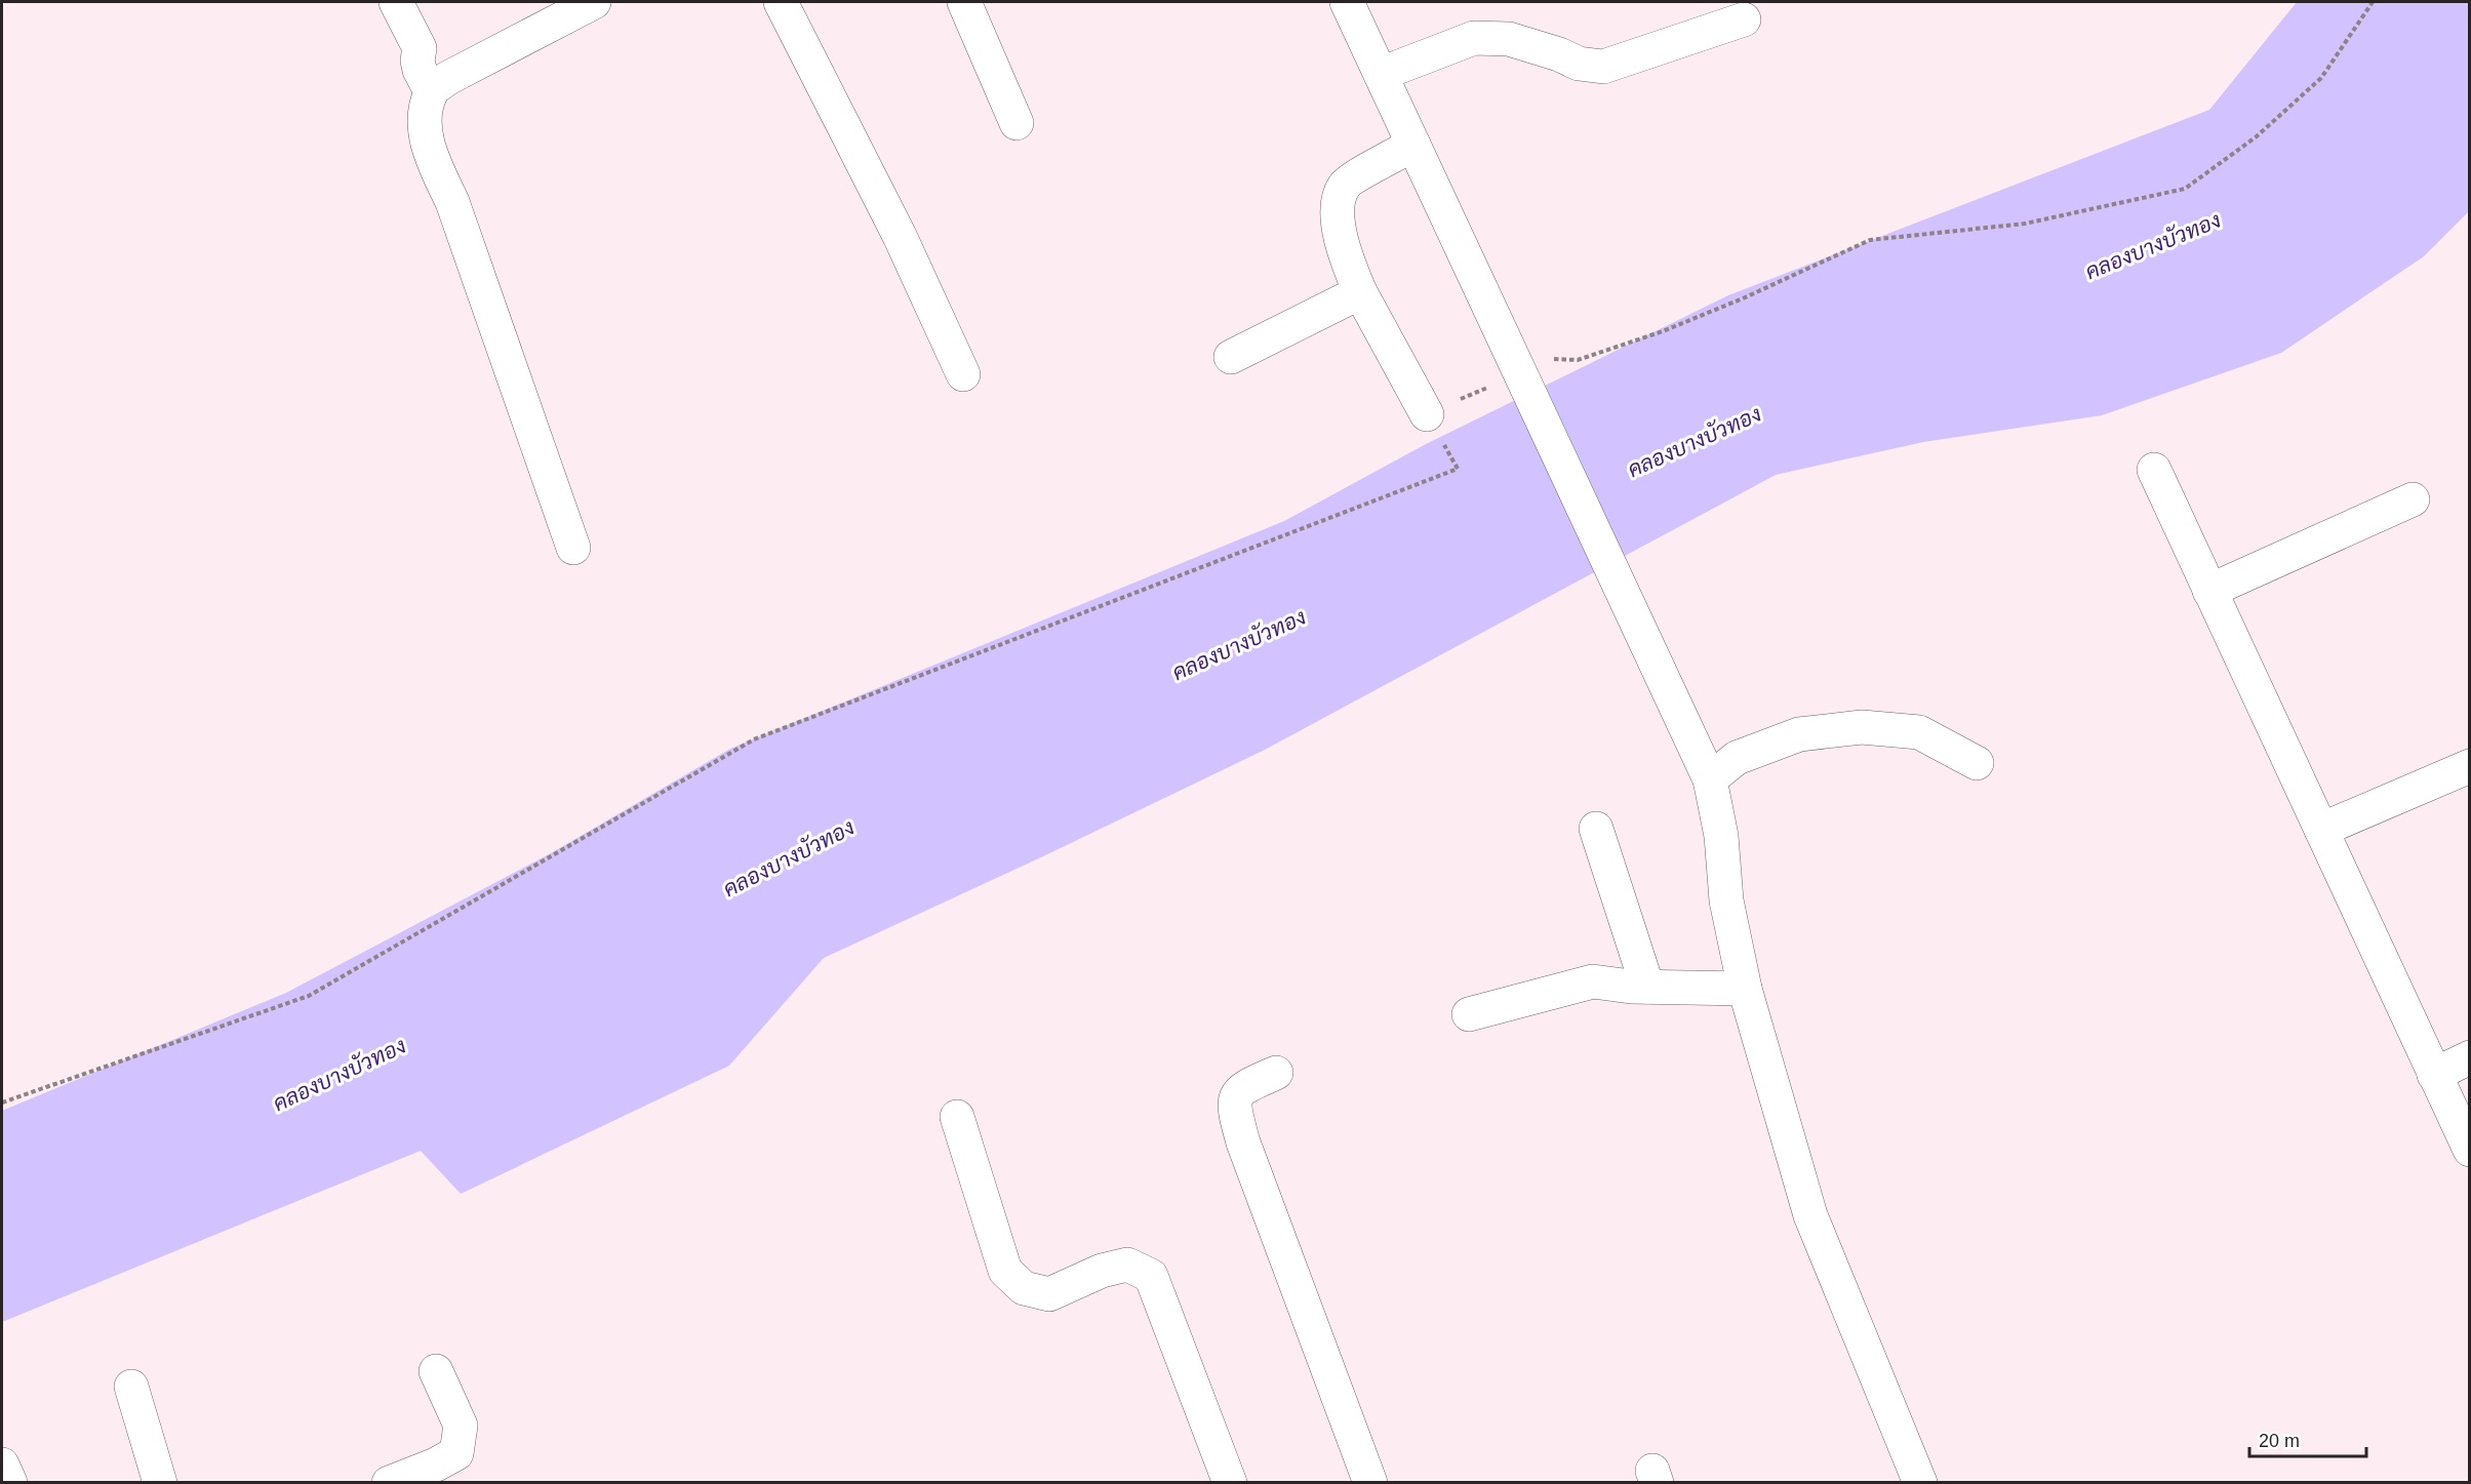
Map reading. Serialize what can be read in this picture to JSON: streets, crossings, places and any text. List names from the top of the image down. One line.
{"water":["คลองบางบัวทอง"],"scale_bar":"20 m"}
